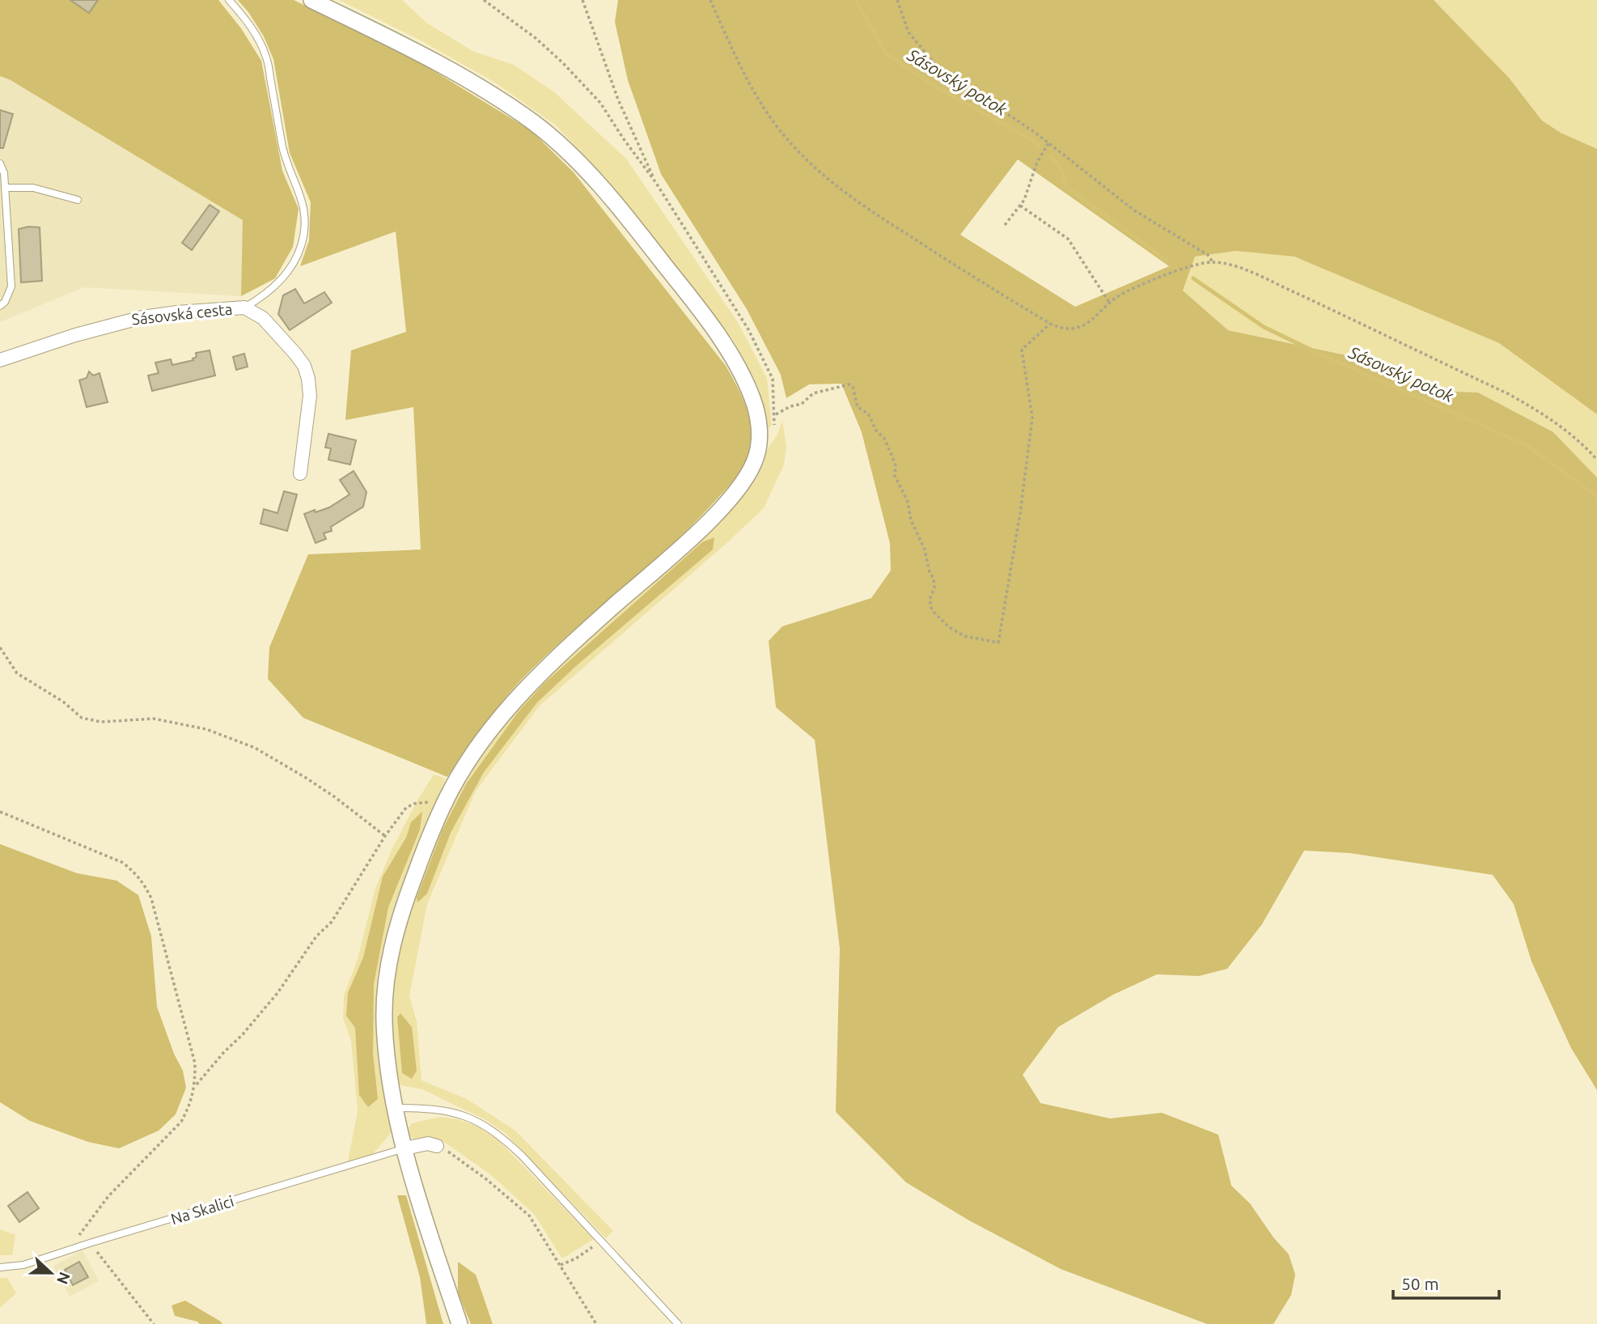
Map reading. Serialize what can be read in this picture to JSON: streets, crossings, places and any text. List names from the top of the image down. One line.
{"streets":{"street":["Sásovská cesta"],"lane":["Na Skalici"]},"water":["Sásovský potok"],"scale_bar":"50 m","north":"right"}
